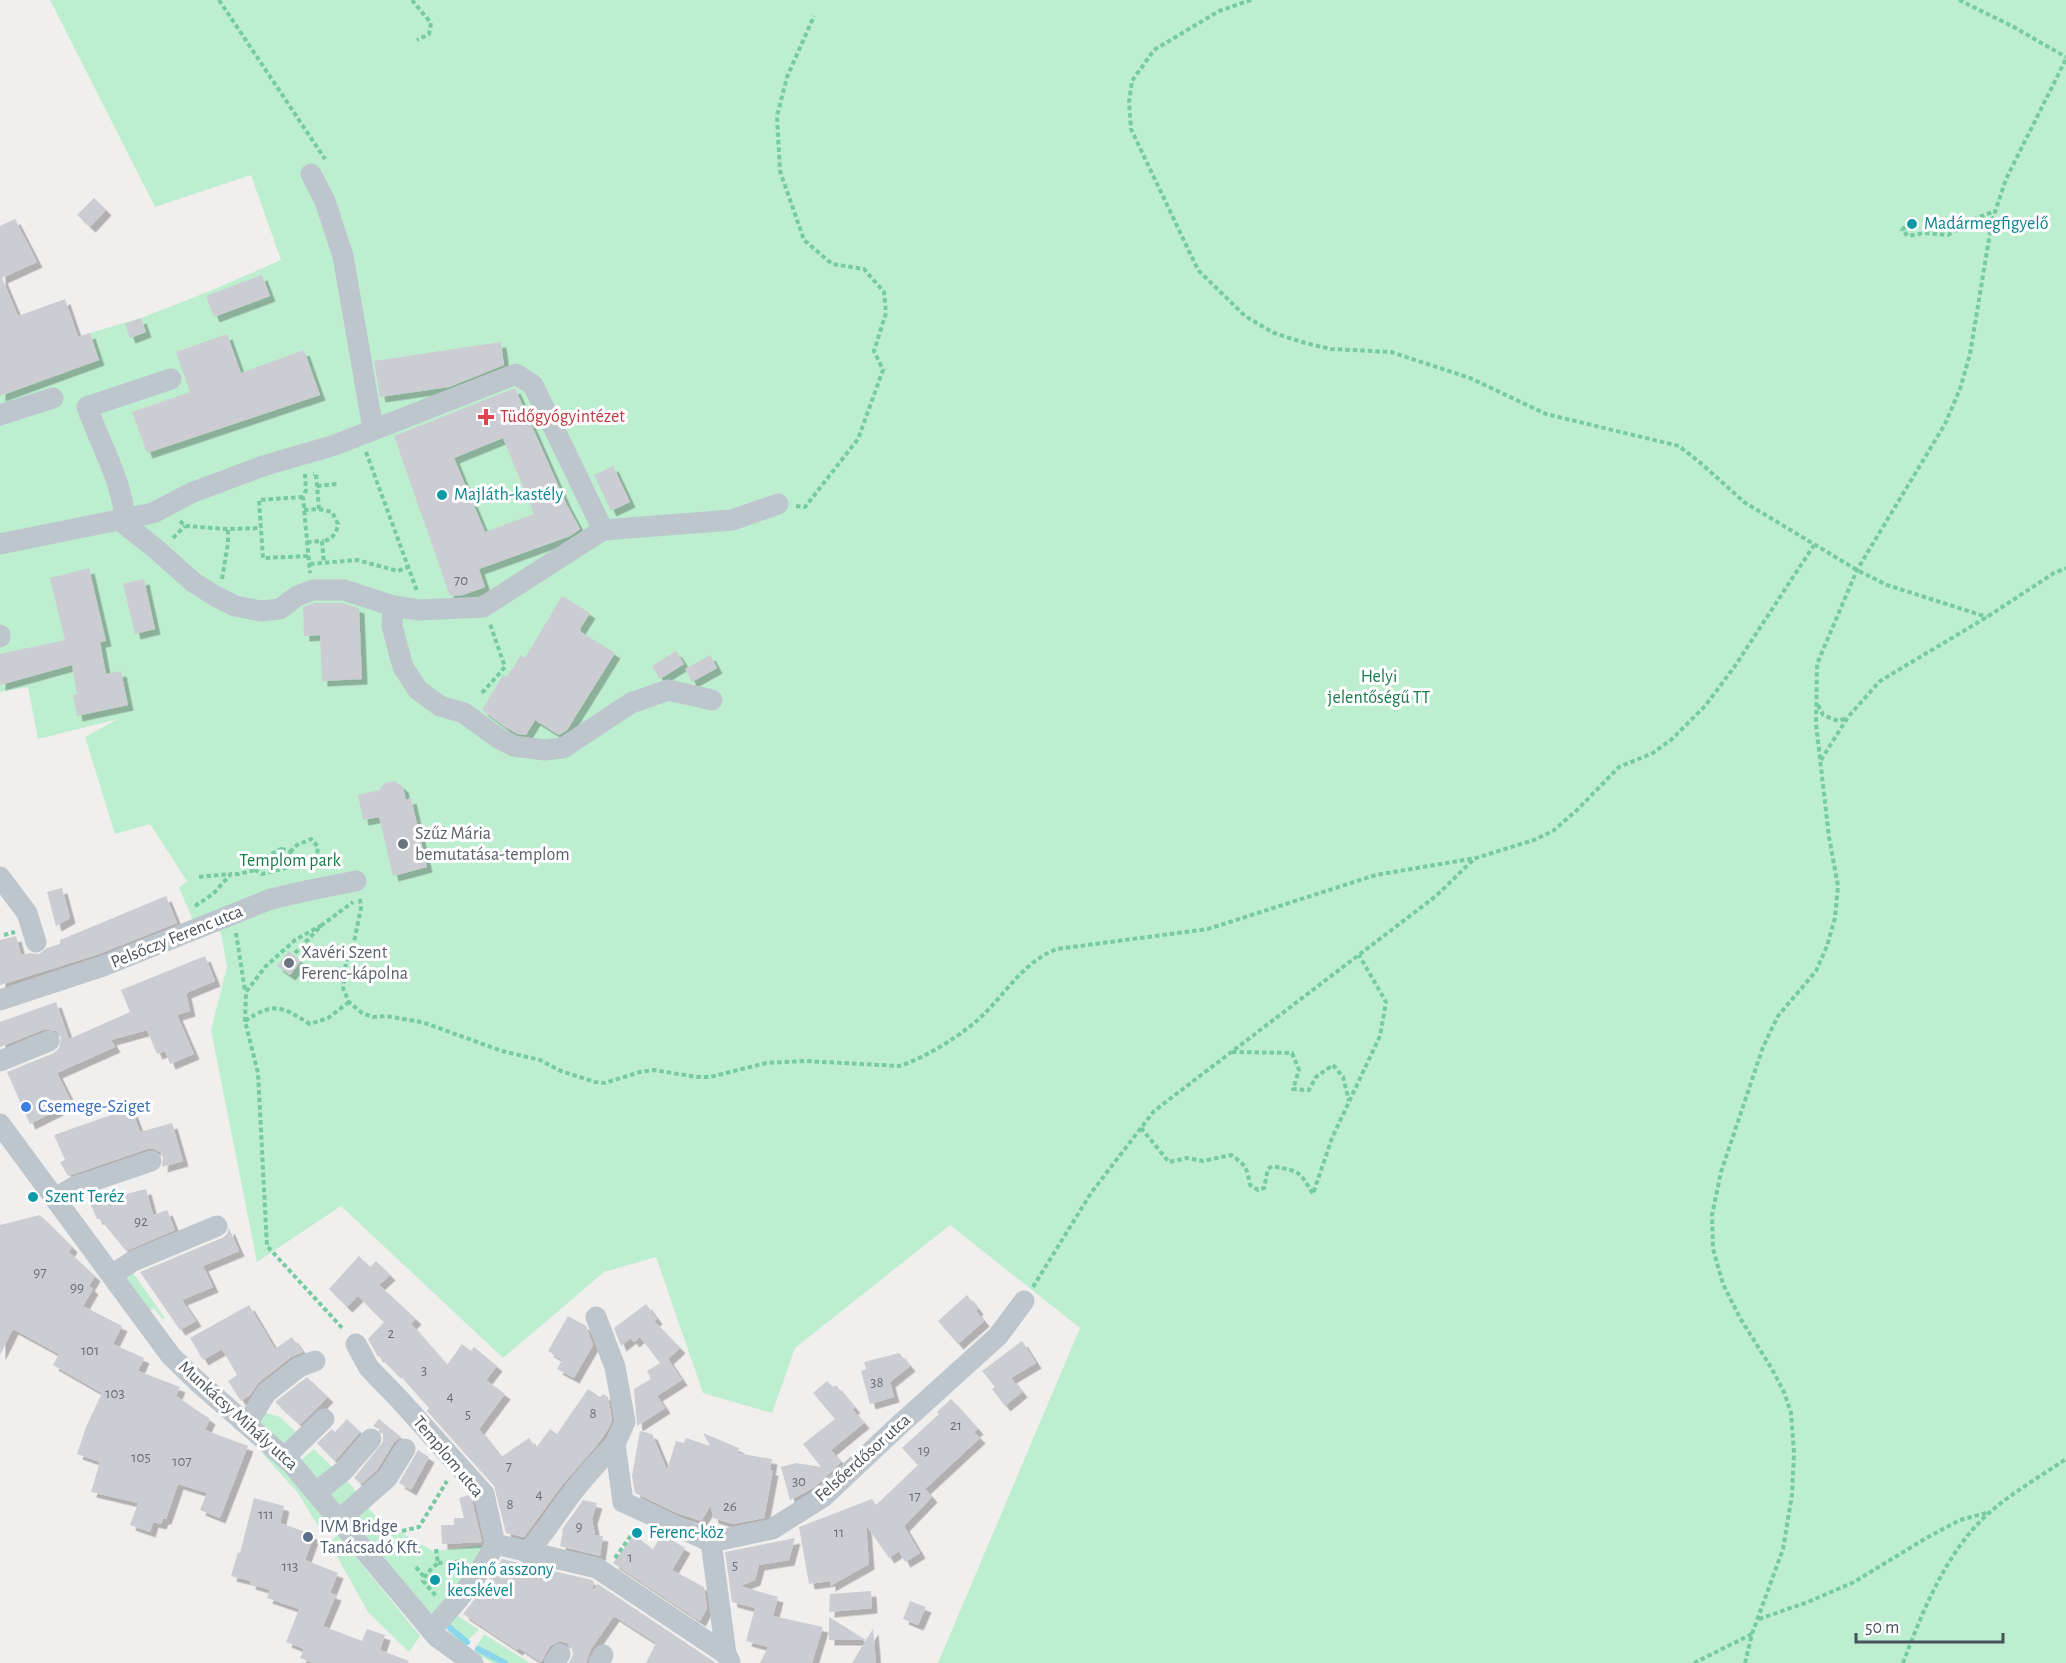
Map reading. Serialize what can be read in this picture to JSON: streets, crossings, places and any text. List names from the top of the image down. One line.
{"streets":{"street":["Pelsőczy Ferenc utca","Munkácsy Mihály utca","Templom utca","Felsőerdősor utca"]},"parks":["Helyi jelentőségű TT","Templom park"],"places":{"other":["Madármegfigyelő","Majláth-kastély","Szűz Mária bemutatása-templom","Xavéri Szent Ferenc-kápolna","Csemege-Sziget","Szent Teréz","Ferenc-köz","IVM Bridge Tanácsadó Kft.","Pihenő asszony kecskével"],"health":["Tüdőgyógyintézet"]},"house_numbers":["70","92","97","99","2","101","3","38","103","4","8","5","21","19","105","107","7","30","4","17","8","26","111","9","11","1","5","113"],"scale_bar":"50 m"}
